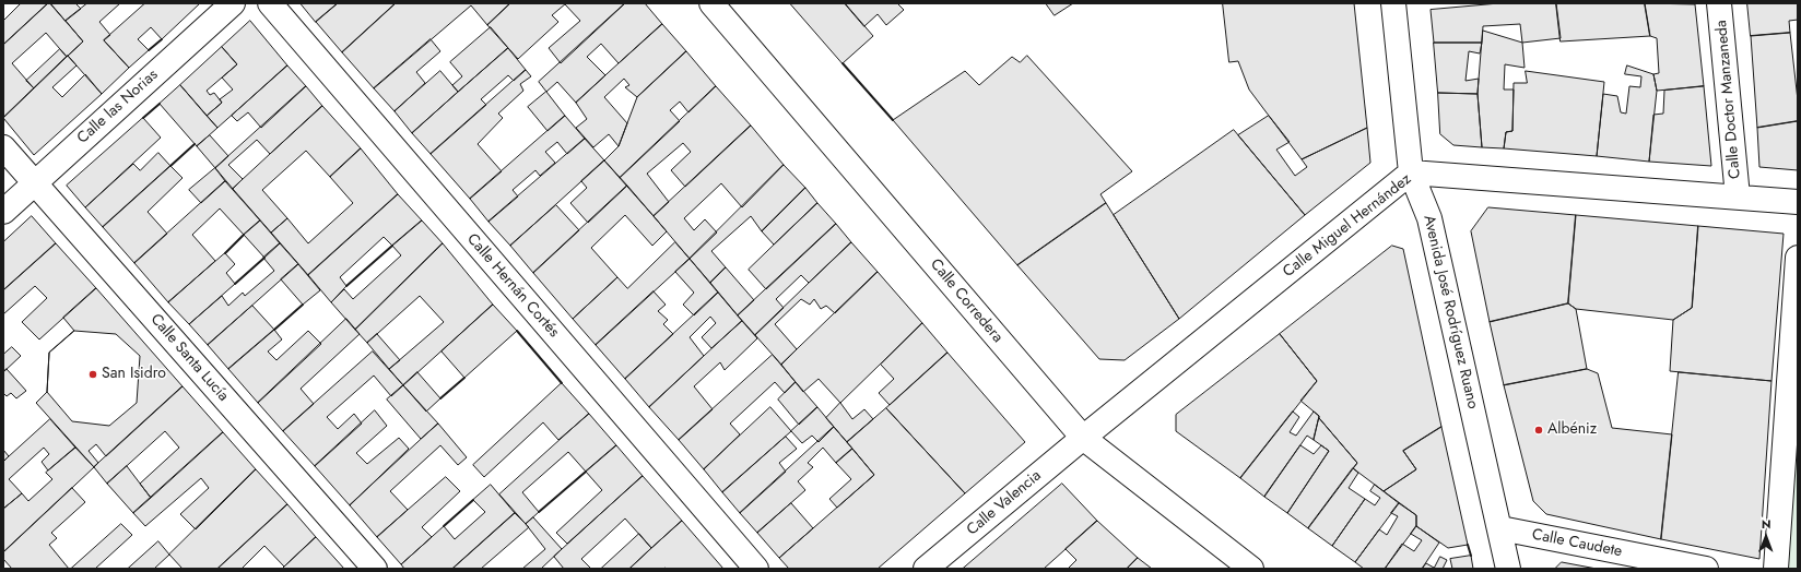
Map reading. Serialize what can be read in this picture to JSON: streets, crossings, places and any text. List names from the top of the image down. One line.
{"streets":{"street":["Calle Doctor Manzaneda","Calle las Norias","Calle Miguel Hernández","Calle Hernán Cortés","Calle Corredera","Avenida José Rodríguez Ruano","Calle Santa Lucía","Calle Valencia","Calle Caudete"]},"crossings":[["Calle Doctor Manzaneda","Calle Miguel Hernández"],["Calle las Norias","Calle Santa Lucía"],["Calle Miguel Hernández","Calle Corredera"],["Calle Miguel Hernández","Avenida José Rodríguez Ruano"],["Calle Miguel Hernández","Calle Valencia"],["Calle Corredera","Calle Valencia"],["Avenida José Rodríguez Ruano","Calle Caudete"]],"places":["San Isidro","Albéniz"],"north":"top"}
